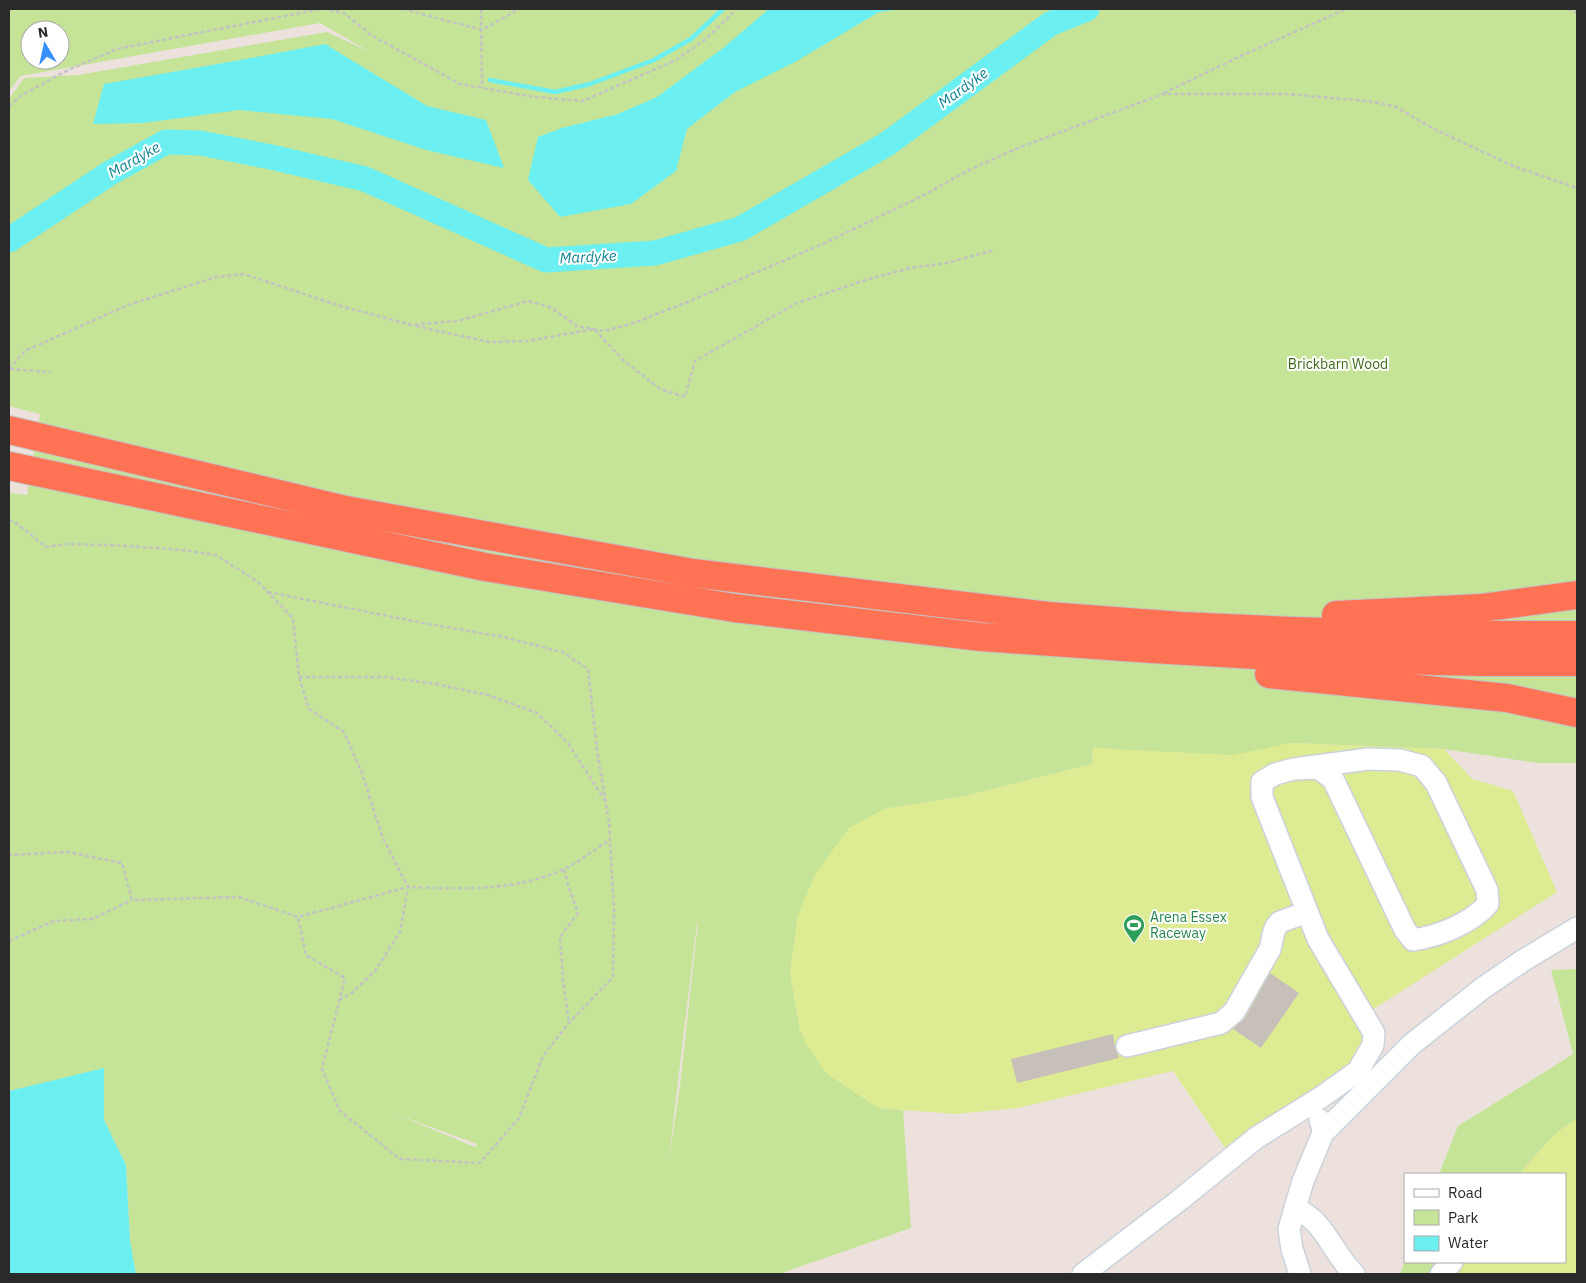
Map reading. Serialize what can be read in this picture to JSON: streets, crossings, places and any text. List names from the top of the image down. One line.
{"water":["Mardyke"],"parks":["Brickbarn Wood"],"places":{"sports":["Arena Essex Raceway"]},"legend":["Road","Park","Water"],"north":"top"}
